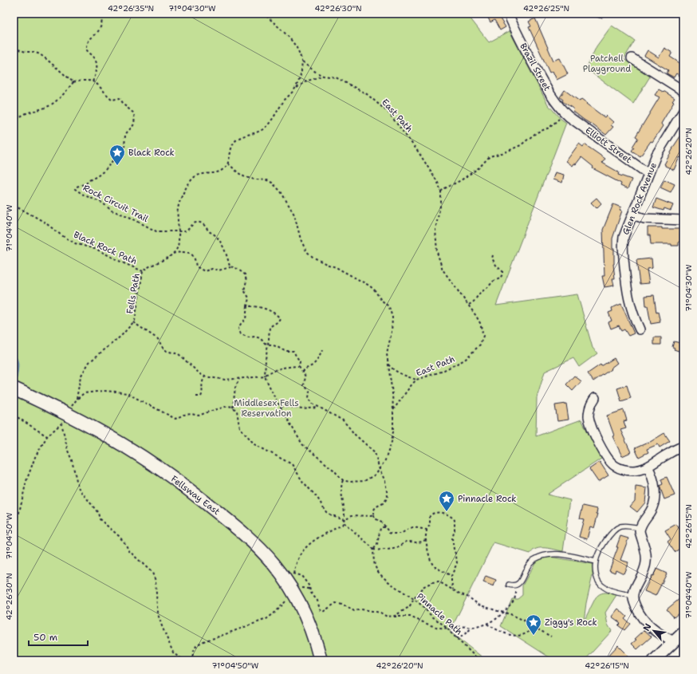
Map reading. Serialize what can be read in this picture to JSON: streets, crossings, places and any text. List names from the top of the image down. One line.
{"streets":{"main road":["Fellsway East"],"street":["Brazil Street","Elliott Street","Glen Rock Avenue"],"path":["East Path","Rock Circuit Trail","Black Rock Path","Fells Path","Pinnacle Path"]},"crossings":[["Brazil Street","Elliott Street"],["Elliott Street","Glen Rock Avenue"],["Black Rock Path","Fells Path"]],"parks":["Patchell Playground","Middlesex Fells Reservation"],"places":{"place":["Black Rock","Pinnacle Rock","Ziggy's Rock"]},"scale_bar":"50 m","north":"top left","coordinates":["42°26'35\"N","71°04'30\"W","42°26'30\"N","42°26'25\"N","42°26'20\"N","71°04'40\"W","42°26'15\"N","71°04'50\"W"]}
